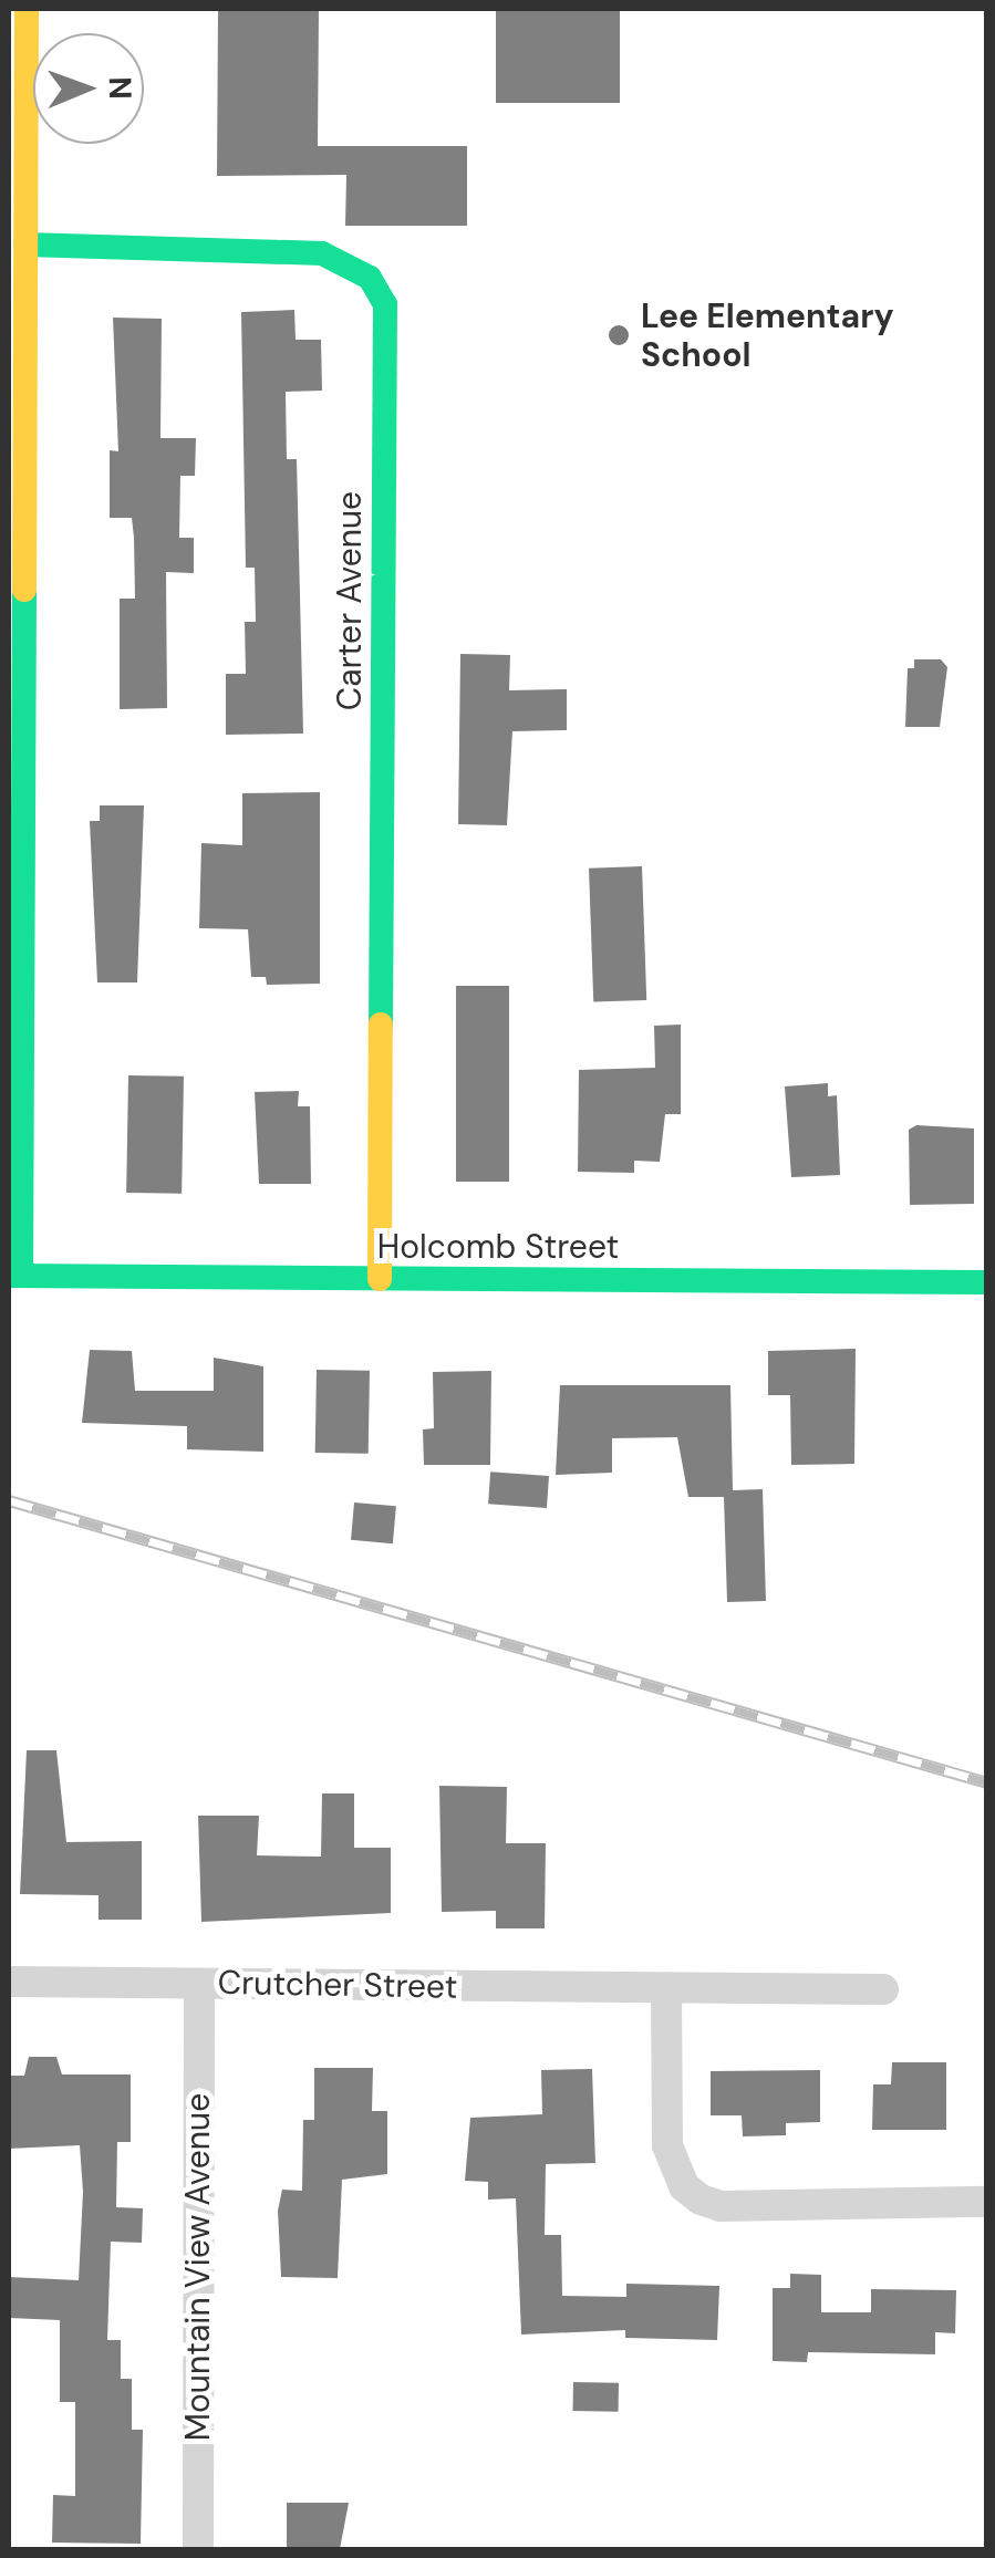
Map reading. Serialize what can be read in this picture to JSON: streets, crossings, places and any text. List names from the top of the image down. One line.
{"streets":{"street":["Carter Avenue","Holcomb Street","Crutcher Street","Mountain View Avenue"]},"crossings":[["Carter Avenue","Holcomb Street"],["Crutcher Street","Mountain View Avenue"]],"places":["Lee Elementary School"],"north":"right"}
